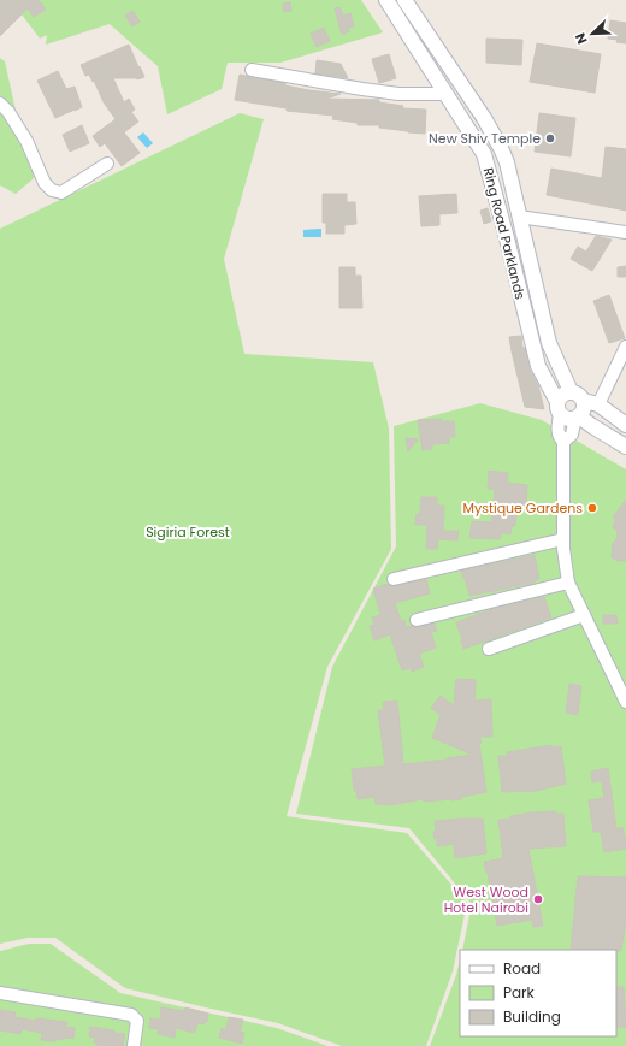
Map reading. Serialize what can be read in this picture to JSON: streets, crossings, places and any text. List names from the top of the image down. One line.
{"streets":{"street":["Ring Road Parklands"]},"parks":["Sigiria Forest"],"places":["New Shiv Temple","Mystique Gardens","West Wood Hotel Nairobi"],"legend":["Road","Park","Building"],"north":"bottom left"}
